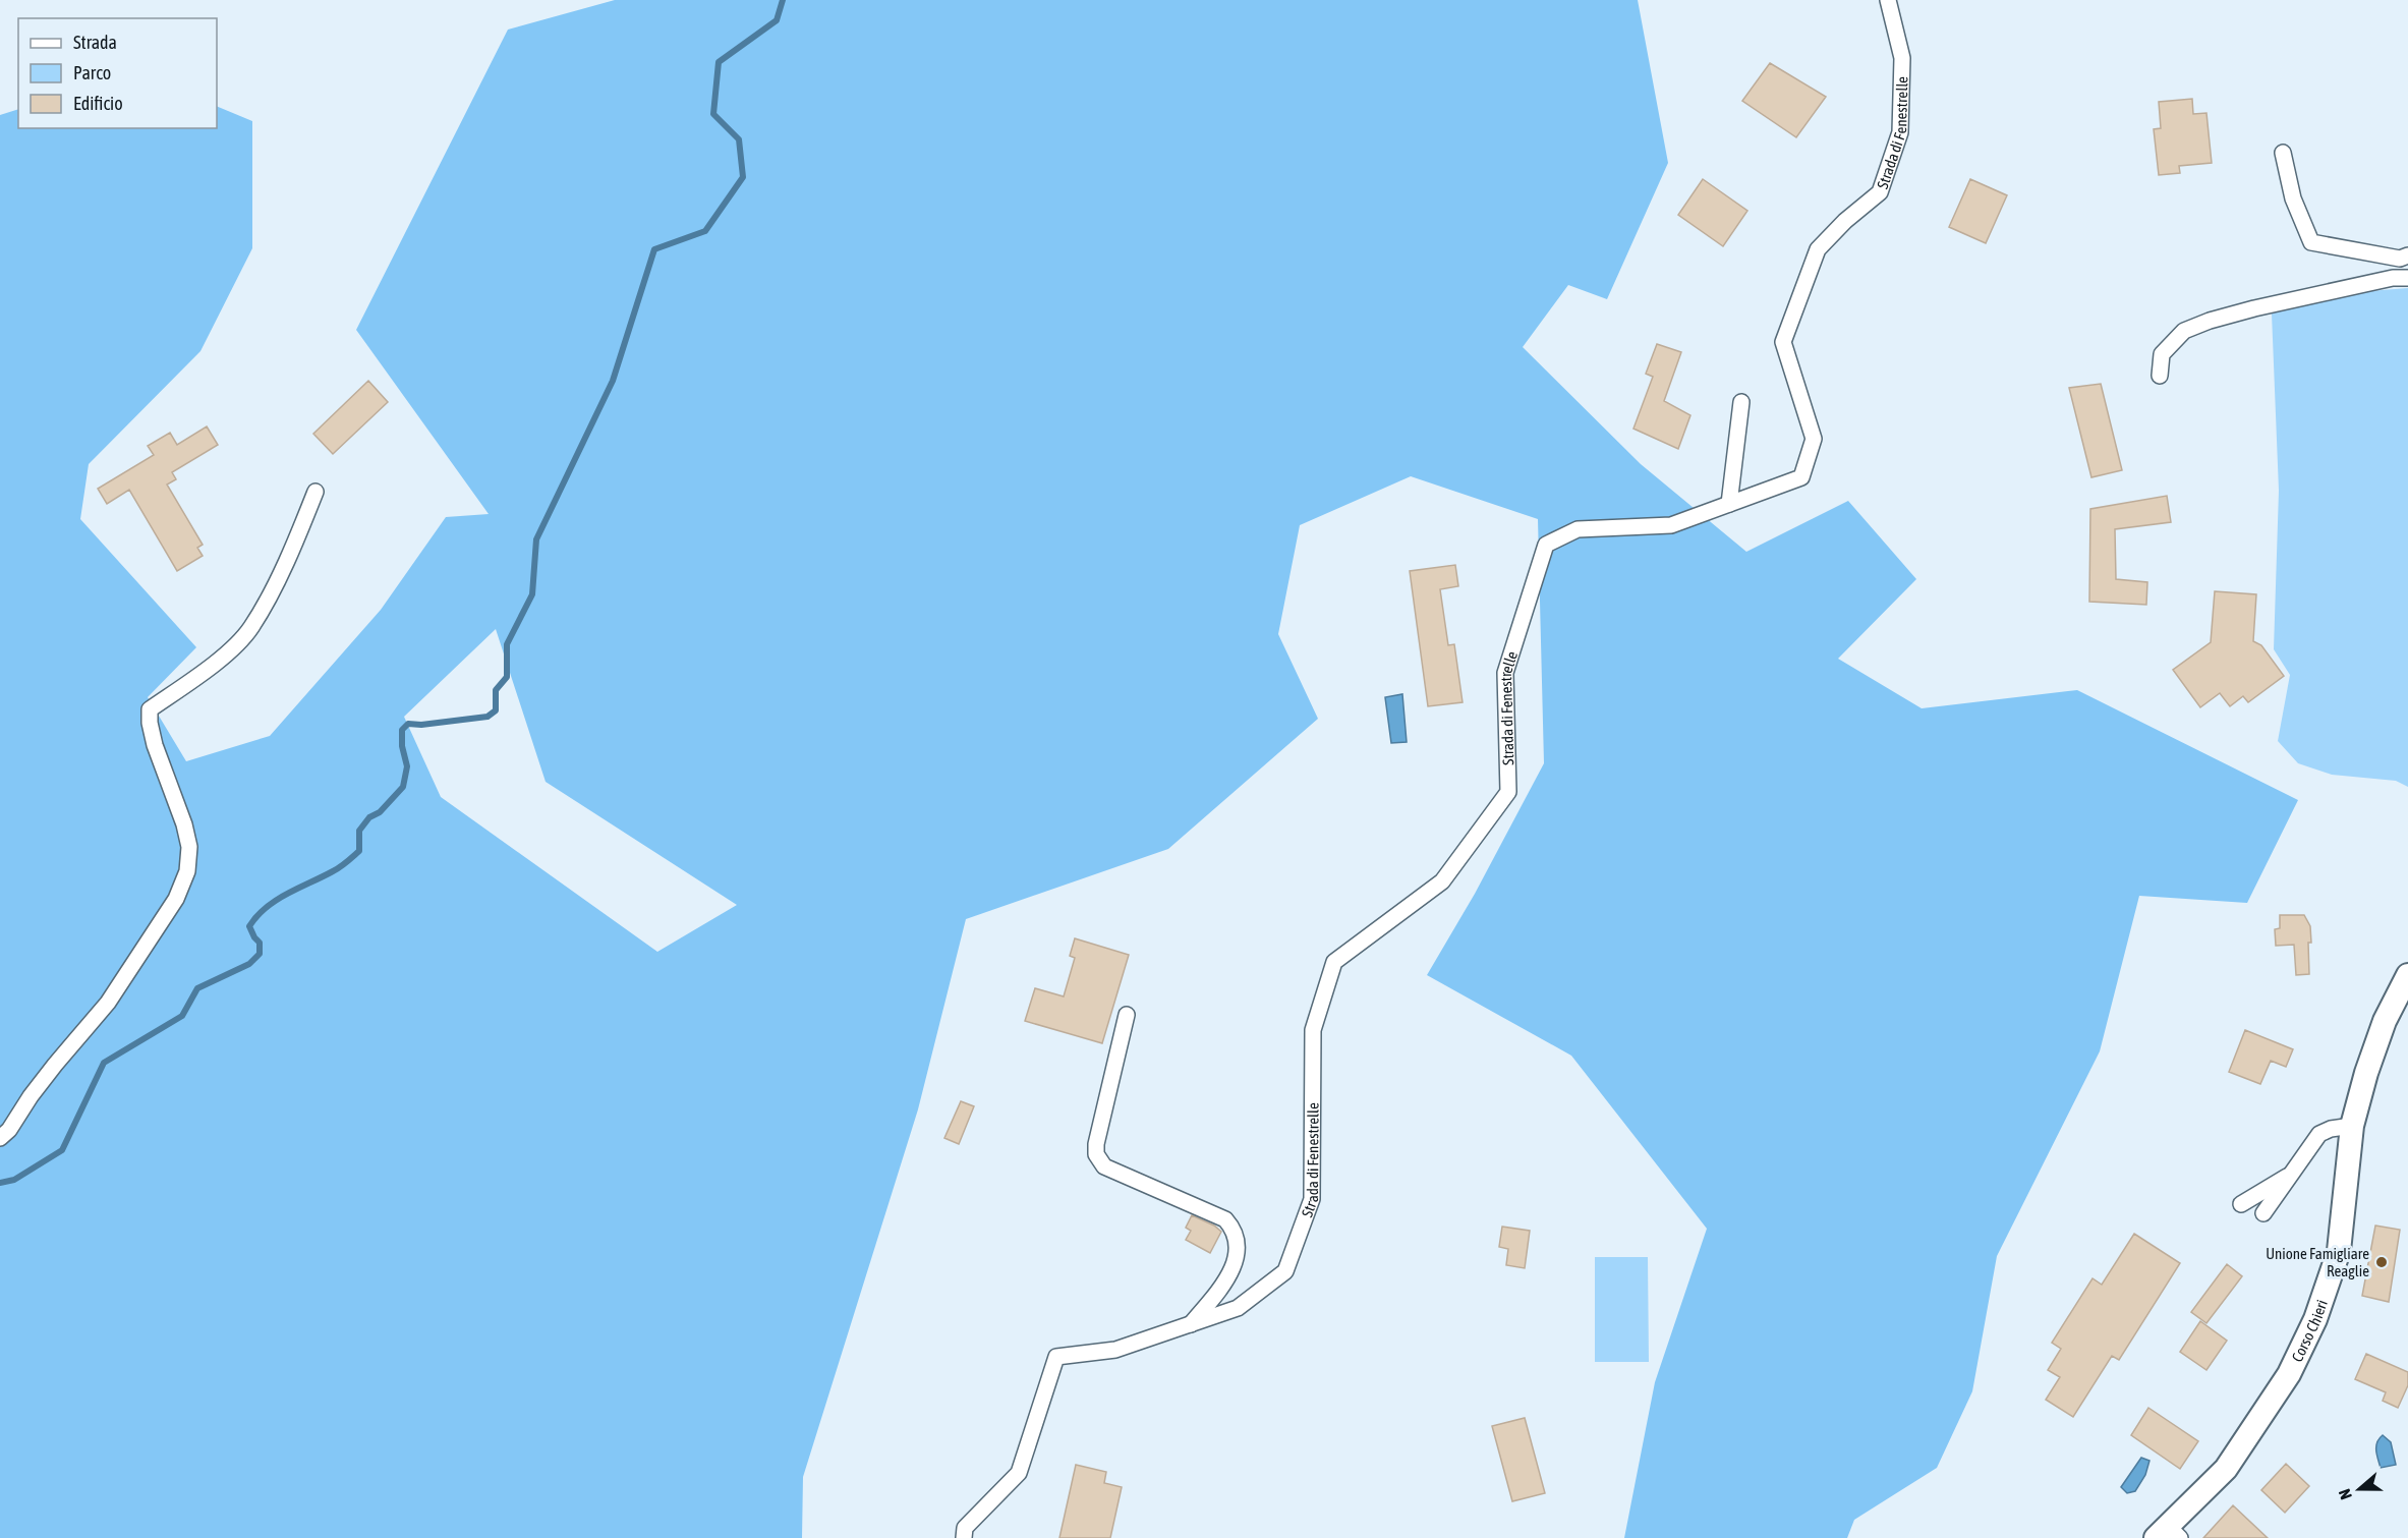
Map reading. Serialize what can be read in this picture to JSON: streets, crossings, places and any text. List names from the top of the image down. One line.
{"streets":{"main road":["Corso Chieri"],"street":["Strada di Fenestrelle"]},"places":["Unione Famigliare Reaglie"],"legend":["Strada","Parco","Edificio"],"north":"left"}
